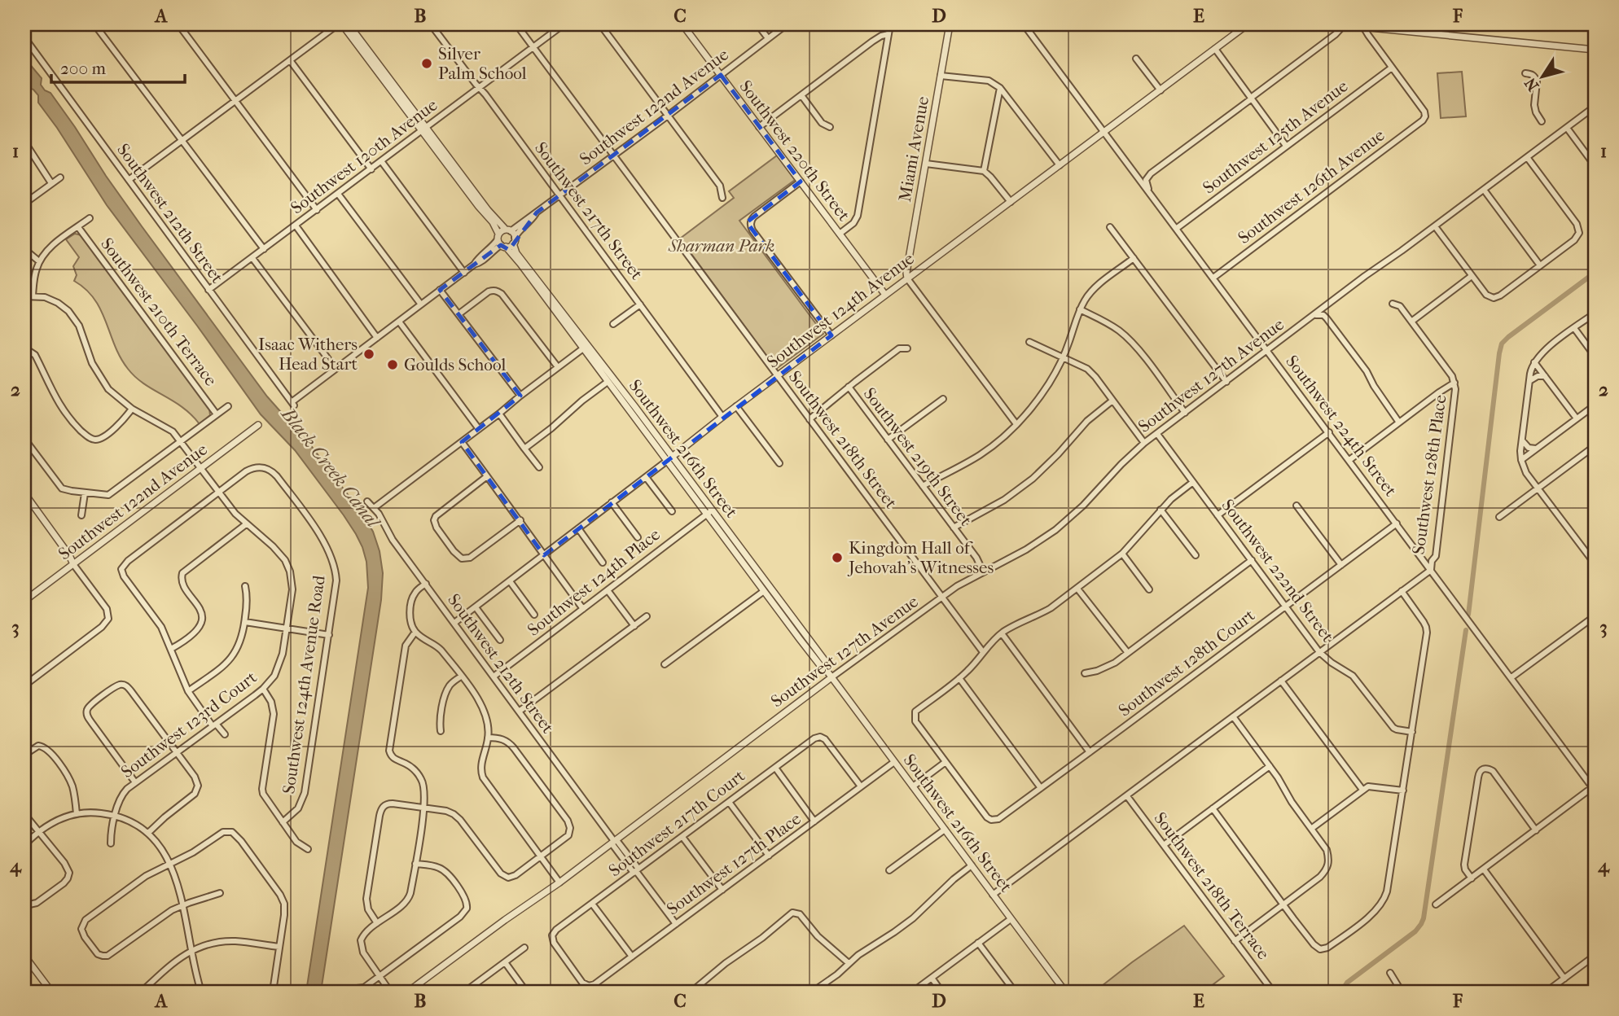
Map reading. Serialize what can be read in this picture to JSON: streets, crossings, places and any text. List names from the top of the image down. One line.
{"streets":{"street":["Southwest 122nd Avenue","Southwest 125th Avenue","Miami Avenue","Southwest 220th Street","Southwest 120th Avenue","Southwest 126th Avenue","Southwest 217th Street","Southwest 212th Street","Southwest 124th Avenue","Southwest 210th Terrace","Southwest 127th Avenue","Southwest 224th Street","Southwest 218th Street","Southwest 216th Street","Southwest 219th Street","Southwest 128th Place","Southwest 222nd Street","Southwest 124th Place","Southwest 128th Court","Southwest 124th Avenue Road","Southwest 123rd Court","Southwest 217th Court","Southwest 127th Place","Southwest 218th Terrace"]},"crossings":[["Southwest 122nd Avenue","Southwest 220th Street"],["Southwest 122nd Avenue","Southwest 217th Street"],["Southwest 122nd Avenue","Southwest 218th Street"],["Southwest 122nd Avenue","Southwest 216th Street"],["Southwest 122nd Avenue","Southwest 123rd Court"],["Southwest 125th Avenue","Southwest 126th Avenue"],["Southwest 125th Avenue","Southwest 224th Street"],["Miami Avenue","Southwest 124th Avenue"],["Southwest 220th Street","Southwest 124th Avenue"],["Southwest 120th Avenue","Southwest 217th Street"],["Southwest 120th Avenue","Southwest 212th Street"],["Southwest 120th Avenue","Southwest 218th Street"],["Southwest 120th Avenue","Southwest 216th Street"],["Southwest 126th Avenue","Southwest 224th Street"],["Southwest 217th Street","Southwest 124th Avenue"],["Southwest 212th Street","Southwest 124th Avenue"],["Southwest 212th Street","Southwest 127th Avenue"],["Southwest 212th Street","Southwest 124th Place"],["Southwest 212th Street","Southwest 217th Court"],["Southwest 212th Street","Southwest 127th Place"],["Southwest 124th Avenue","Southwest 224th Street"],["Southwest 124th Avenue","Southwest 218th Street"],["Southwest 124th Avenue","Southwest 216th Street"],["Southwest 127th Avenue","Southwest 224th Street"],["Southwest 127th Avenue","Southwest 218th Street"],["Southwest 127th Avenue","Southwest 216th Street"],["Southwest 127th Avenue","Southwest 219th Street"],["Southwest 127th Avenue","Southwest 222nd Street"],["Southwest 224th Street","Southwest 128th Place"],["Southwest 224th Street","Southwest 128th Court"],["Southwest 216th Street","Southwest 124th Place"],["Southwest 216th Street","Southwest 127th Place"],["Southwest 222nd Street","Southwest 128th Court"],["Southwest 124th Avenue Road","Southwest 123rd Court"],["Southwest 217th Court","Southwest 127th Place"]],"water":["Black Creek Canal"],"parks":["Sharman Park"],"places":["Silver Palm School","Isaac Withers Head Start","Goulds School","Kingdom Hall of Jehovah's Witnesses"],"scale_bar":"200 m","north":"bottom left","grid":{"columns":["A","B","C","D","E","F"],"rows":["1","2","3","4"]}}
